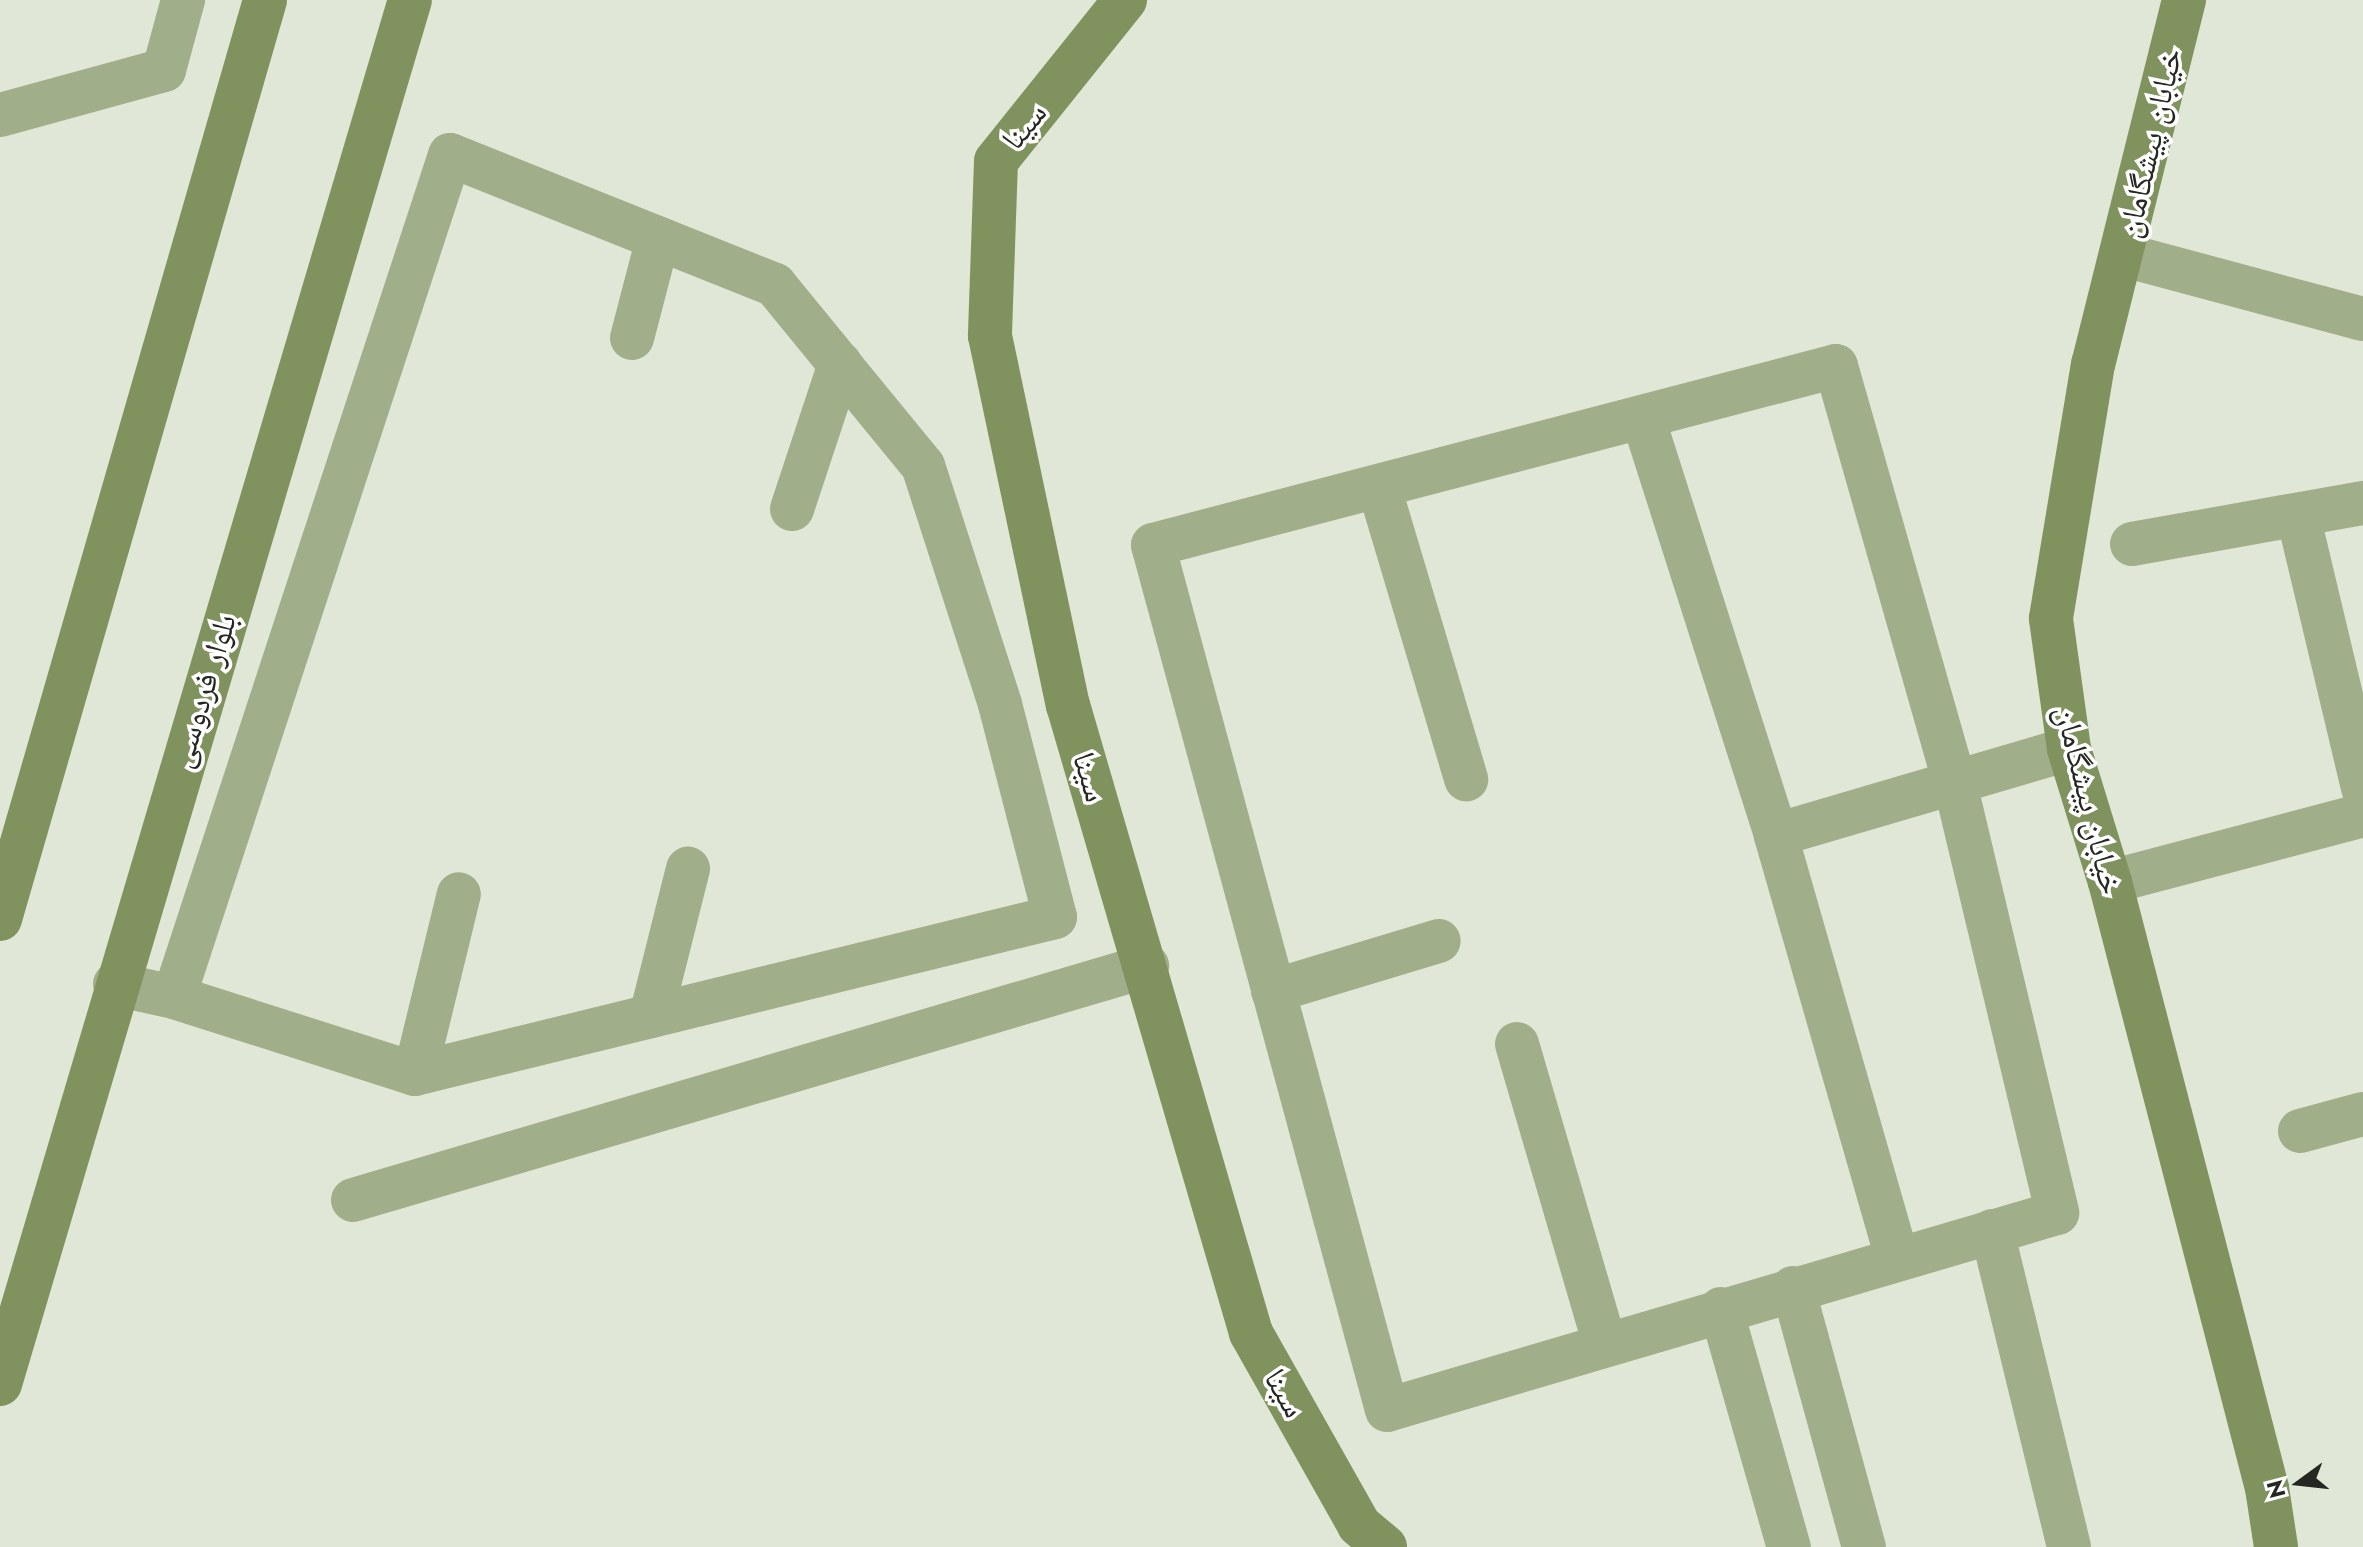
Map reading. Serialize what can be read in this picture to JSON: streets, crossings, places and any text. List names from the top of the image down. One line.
{"streets":{"street":["سینا","خیابان پیشگامان","بلوار فردوسی"]},"north":"left"}
